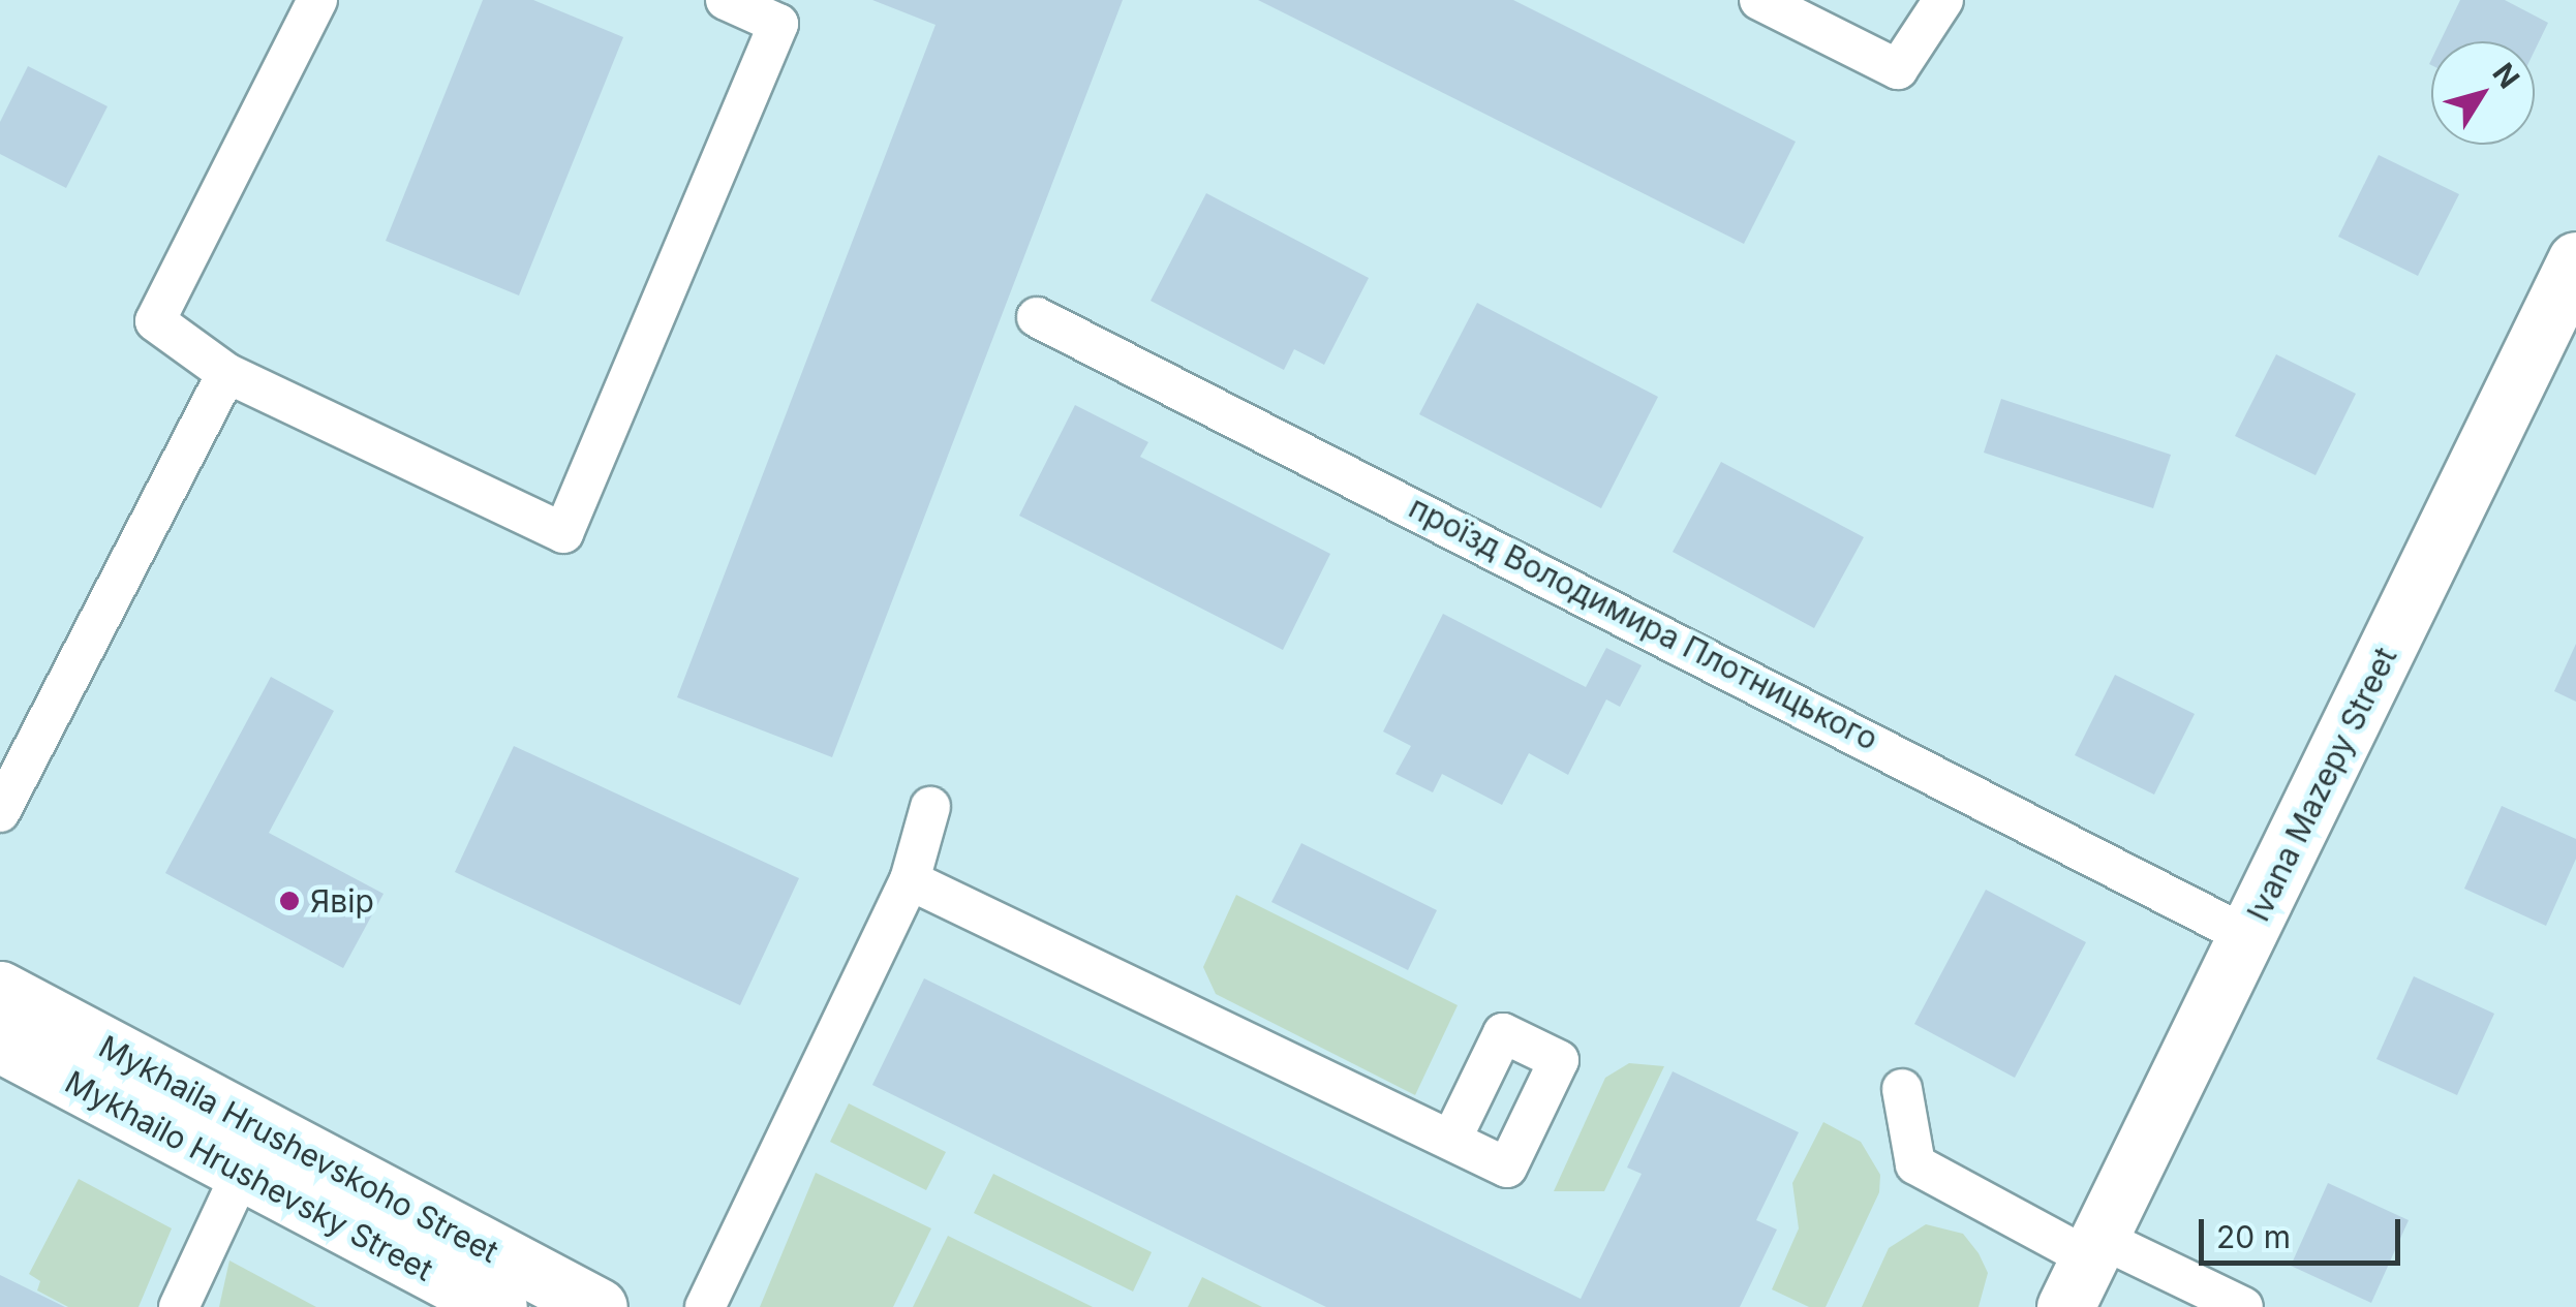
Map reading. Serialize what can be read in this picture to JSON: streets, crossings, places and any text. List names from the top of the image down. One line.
{"streets":{"main road":["Ivana Mazepy Street","Mykhaila Hrushevskoho Street","Mykhailo Hrushevsky Street"],"lane":["проїзд Володимира Плотницького"]},"crossings":[["проїзд Володимира Плотницького","Ivana Mazepy Street"]],"places":["Явір"],"scale_bar":"20 m","north":"top right"}
